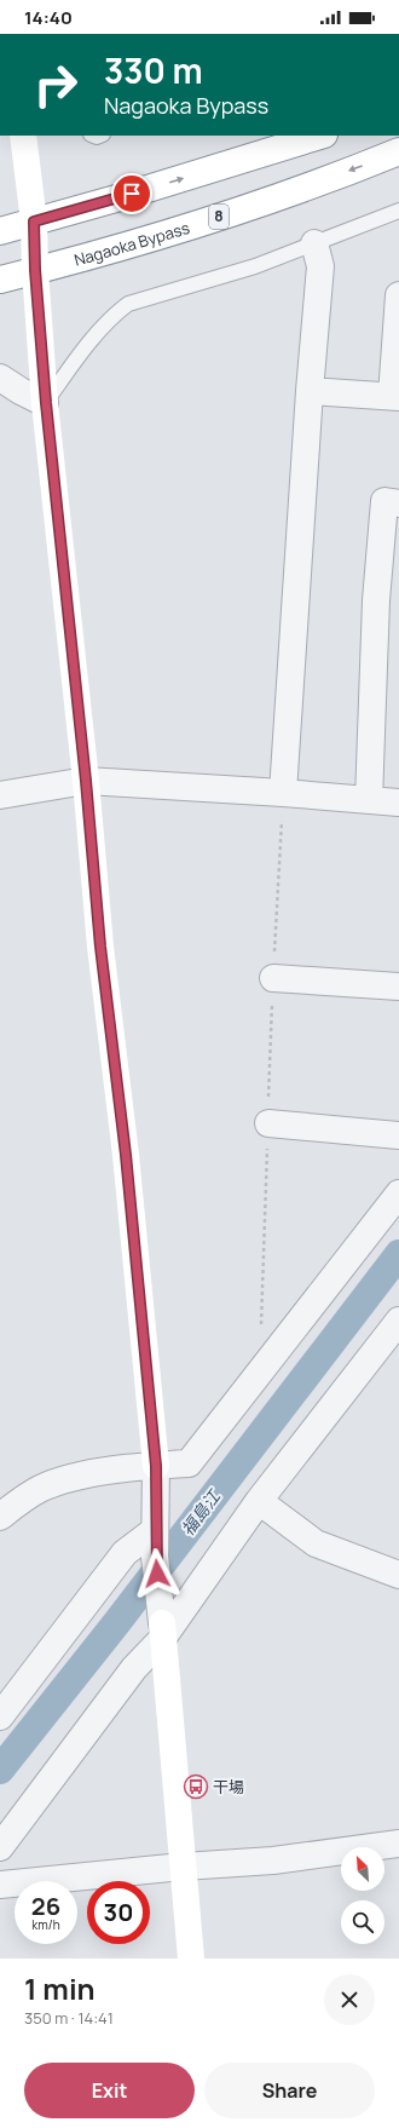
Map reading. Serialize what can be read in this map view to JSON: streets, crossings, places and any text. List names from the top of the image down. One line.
{"streets":{"main road":["8","Nagaoka Bypass"]},"water":["福島江"],"places":{"bus stop":["干場"]},"north":"top left","page":{"status":"14:40","turn":["330 m","Nagaoka Bypass"],"speed":"26 km/h","limit":"30","heading":["1 min","350 m · 14:41"],"buttons":["Exit","Share"]}}
